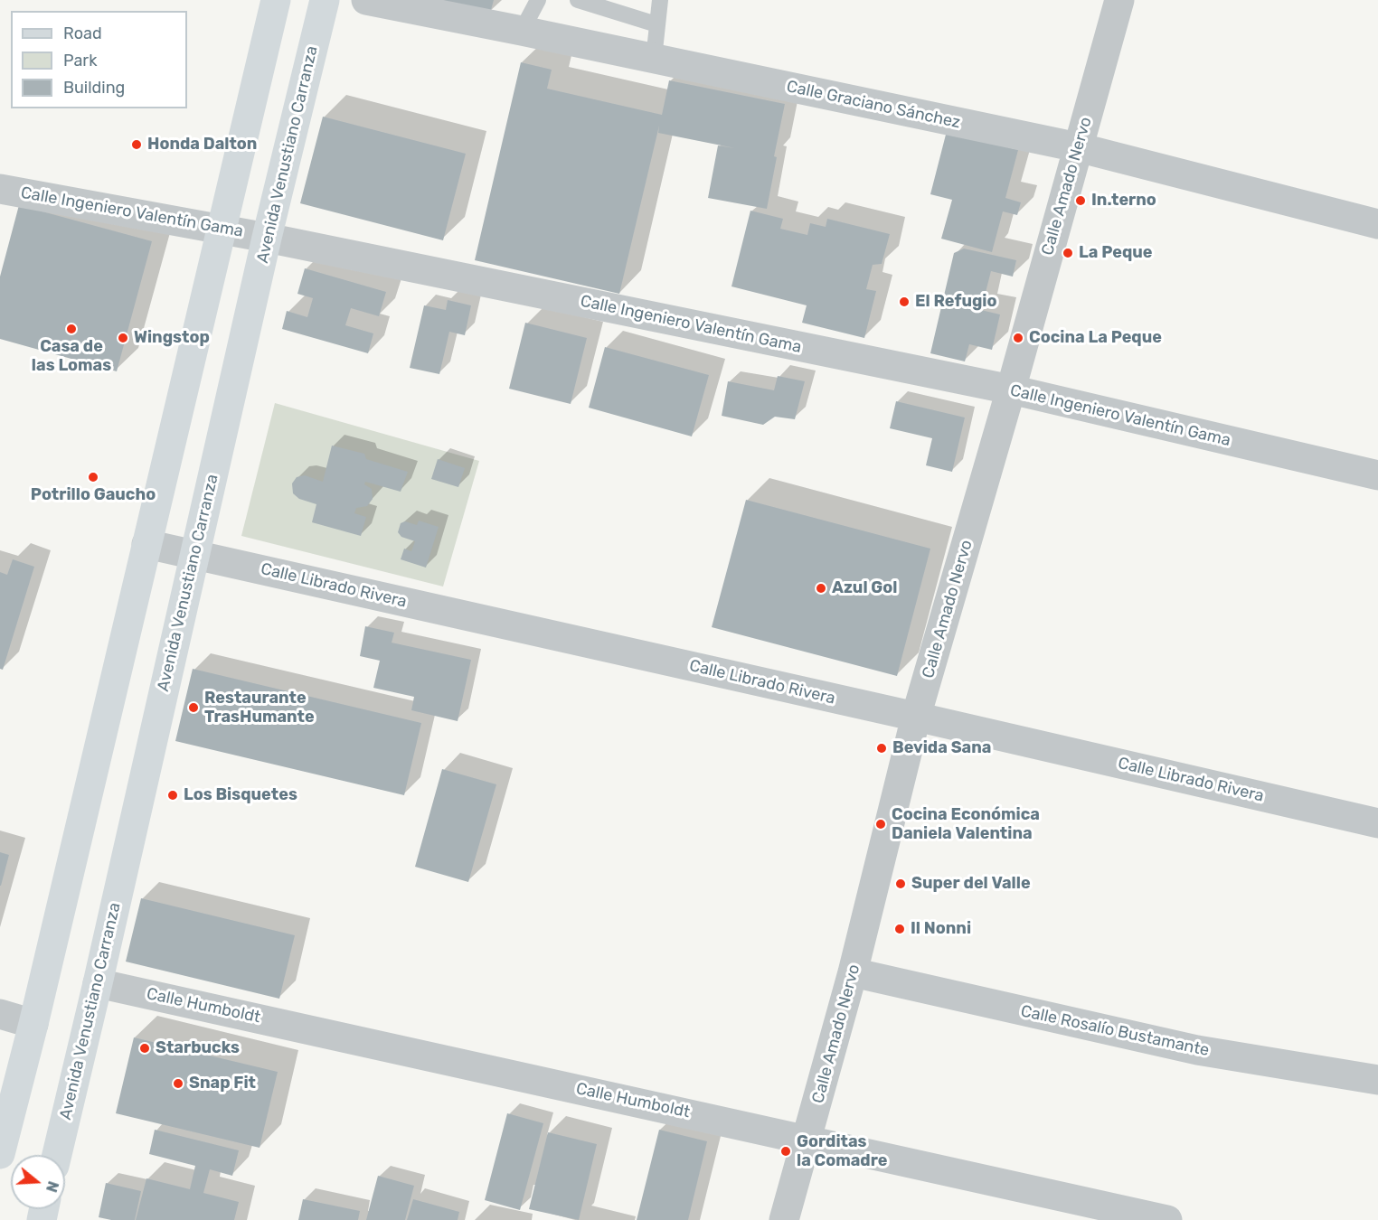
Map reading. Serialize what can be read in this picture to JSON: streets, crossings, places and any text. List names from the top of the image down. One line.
{"streets":{"main road":["Avenida Venustiano Carranza"],"street":["Calle Graciano Sánchez","Calle Amado Nervo","Calle Ingeniero Valentín Gama","Calle Librado Rivera","Calle Humboldt","Calle Rosalío Bustamante"]},"crossings":[["Calle Graciano Sánchez","Calle Amado Nervo"],["Avenida Venustiano Carranza","Calle Ingeniero Valentín Gama"],["Avenida Venustiano Carranza","Calle Librado Rivera"],["Avenida Venustiano Carranza","Calle Humboldt"],["Calle Amado Nervo","Calle Ingeniero Valentín Gama"],["Calle Amado Nervo","Calle Librado Rivera"],["Calle Amado Nervo","Calle Humboldt"],["Calle Amado Nervo","Calle Rosalío Bustamante"]],"places":["Honda Dalton","In.terno","La Peque","El Refugio","Casa de las Lomas","Wingstop","Cocina La Peque","Potrillo Gaucho","Azul Gol","Restaurante TrasHumante","Bevida Sana","Los Bisquetes","Cocina Económica Daniela Valentina","Super del Valle","Il Nonni","Starbucks","Snap Fit","Gorditas la Comadre"],"legend":["Road","Park","Building"],"north":"right"}
